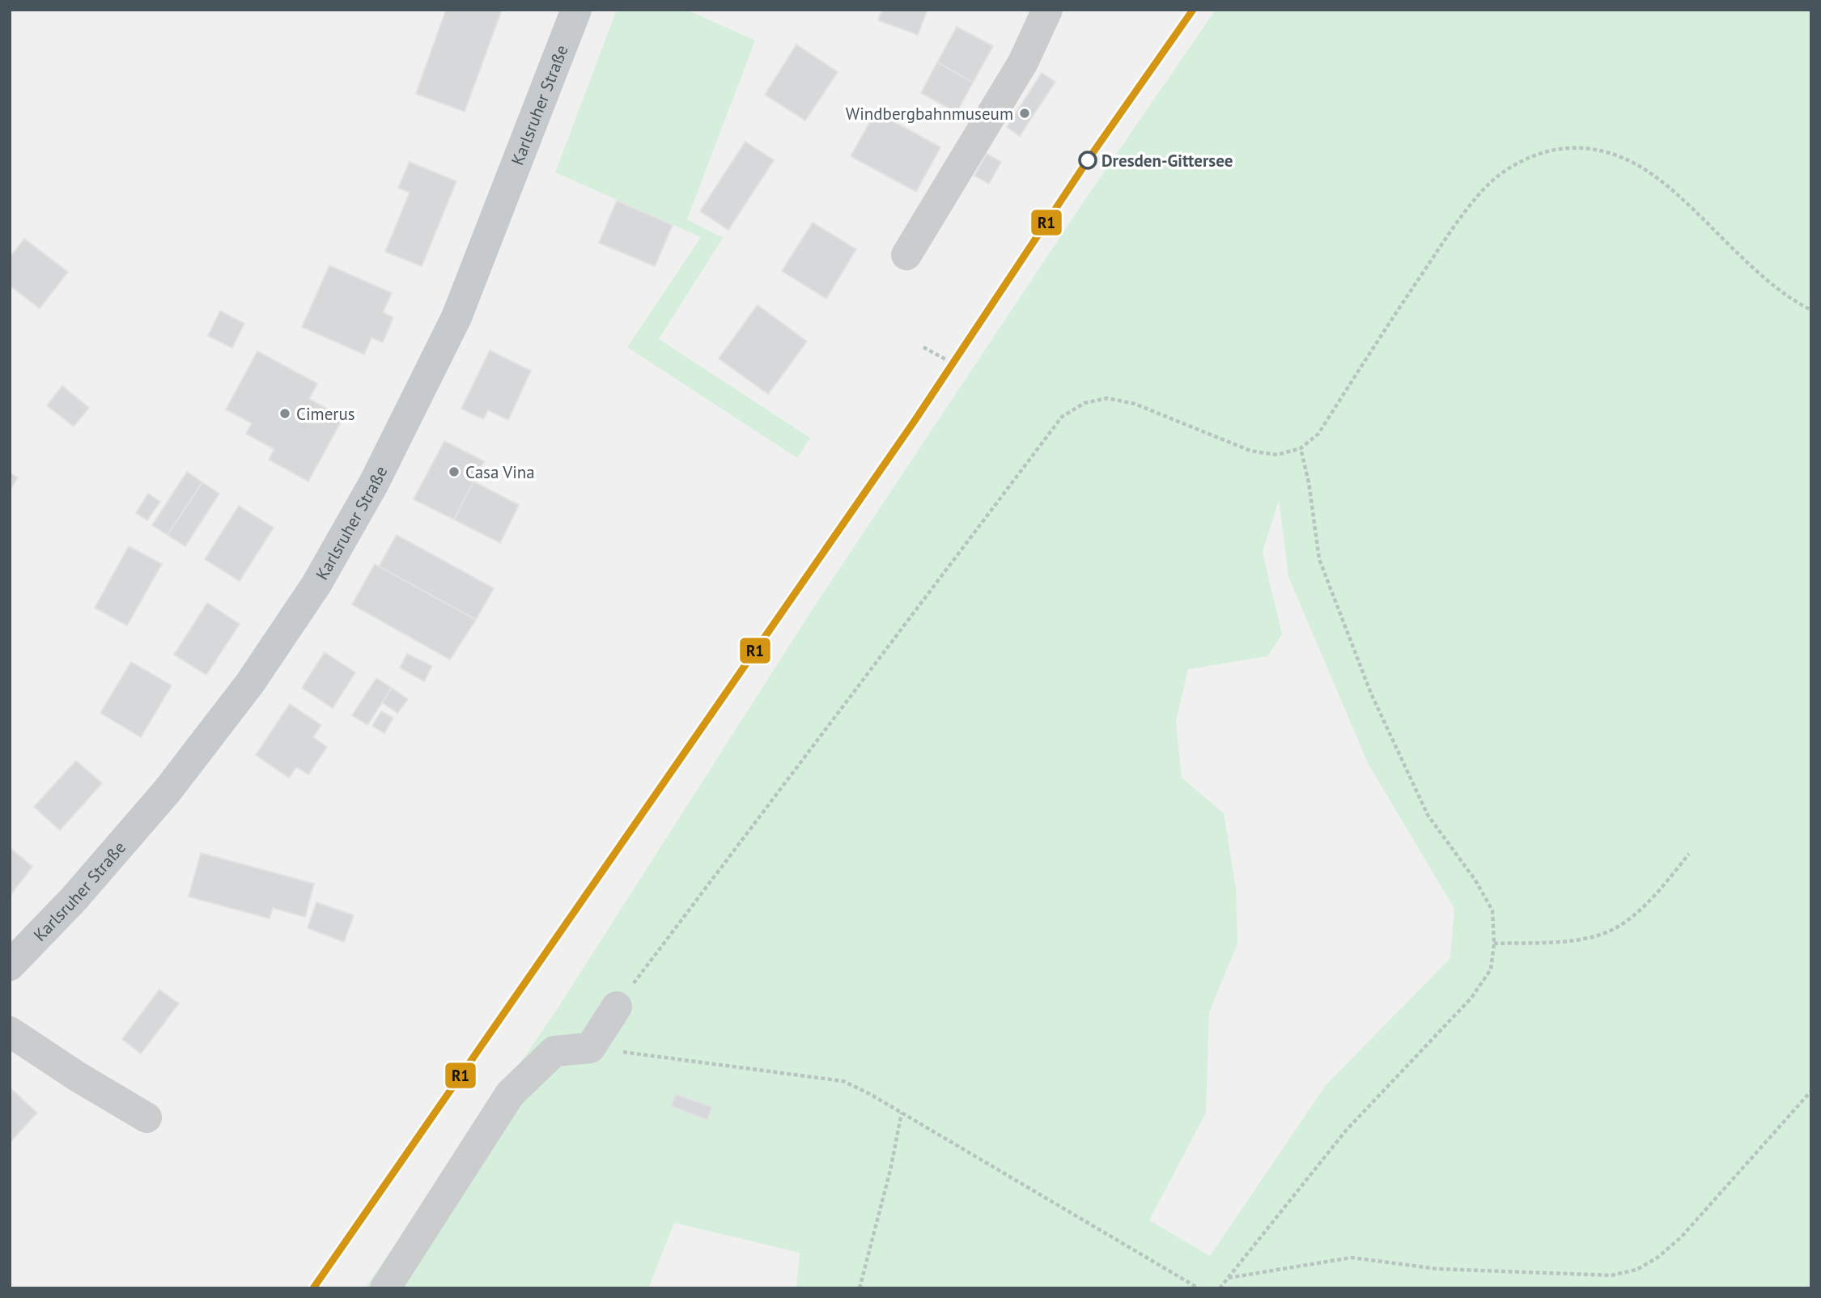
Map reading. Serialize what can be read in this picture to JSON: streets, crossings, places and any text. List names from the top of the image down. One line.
{"streets":{"main road":["Karlsruher Straße"]},"places":["Windbergbahnmuseum","Dresden-Gittersee","Cimerus","Casa Vina"],"lines":["transit line R1"]}
